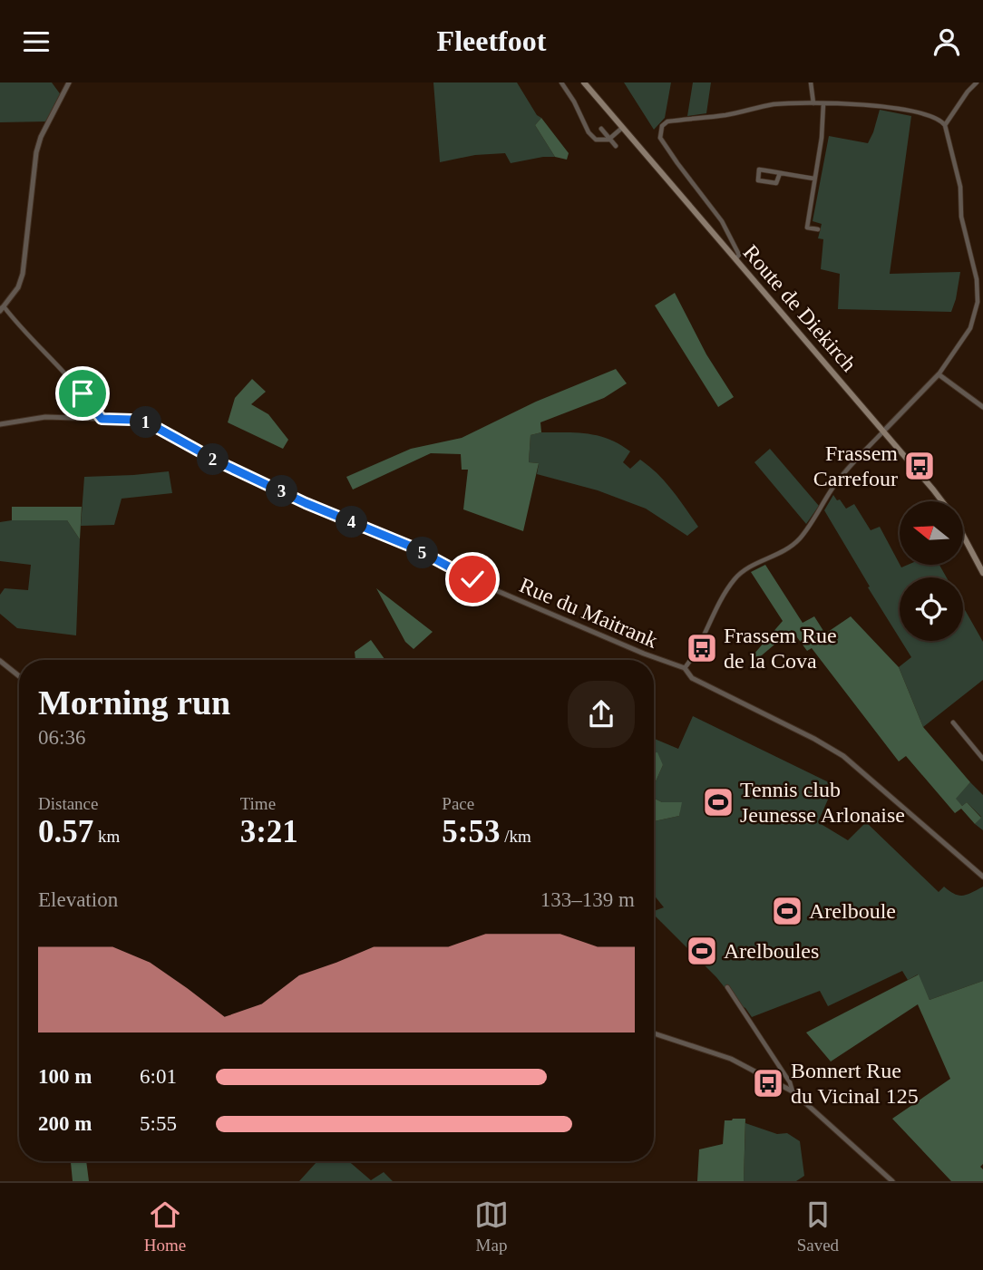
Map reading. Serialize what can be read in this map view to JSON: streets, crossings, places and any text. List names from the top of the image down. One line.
{"streets":{"main road":["Route de Diekirch"],"street":["Rue du Maitrank"]},"places":{"bus stop":["Frassem Carrefour","Frassem Rue de la Cova","Bonnert Rue du Vicinal 125"],"sports":["Tennis club Jeunesse Arlonaise","Arelboule","Arelboules"]},"north":"left","page":{"header":"Fleetfoot","pins":["1","2","3","4","5"],"heading":["Morning run","06:36"],"stats":[["Distance","0.57 km"],["Time","3:21"],["Pace","5:53 /km"]],"chart":["Elevation","133–139 m"],"list":[{"name":"100 m","note":"6:01"},{"name":"200 m","note":"5:55"}],"tabs":["Home","Map","Saved"]}}
